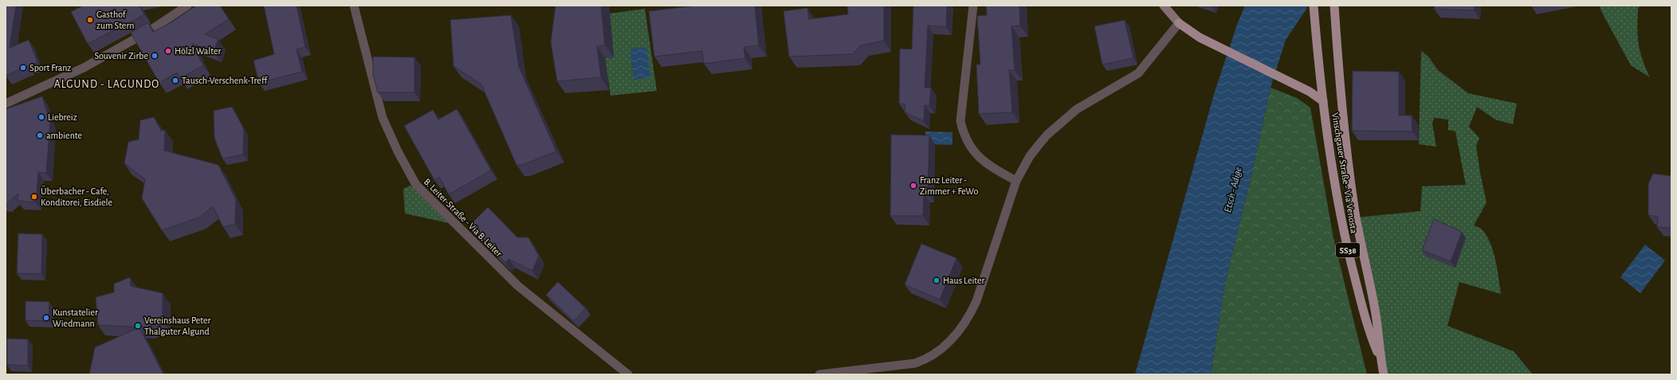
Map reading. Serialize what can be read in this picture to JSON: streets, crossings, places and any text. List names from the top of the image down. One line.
{"streets":{"main road":["Vinschgauer Straße - Via Venosta","SS38"],"street":["B. Leiter-Straße - Via B. Leiter"]},"districts":["ALGUND - LAGUNDO"],"water":["Etsch - Adige"],"places":["Gasthof zum Stern","Hölzl Walter","Souvenir Zirbe","Sport Franz","Tausch-Verschenk-Treff","Liebreiz","ambiente","Franz Leiter - Zimmer + FeWo","Überbacher - Cafe, Konditorei, Eisdiele","Haus Leiter","Kunstatelier Wiedmann","Vereinshaus Peter Thalguter Algund"]}
